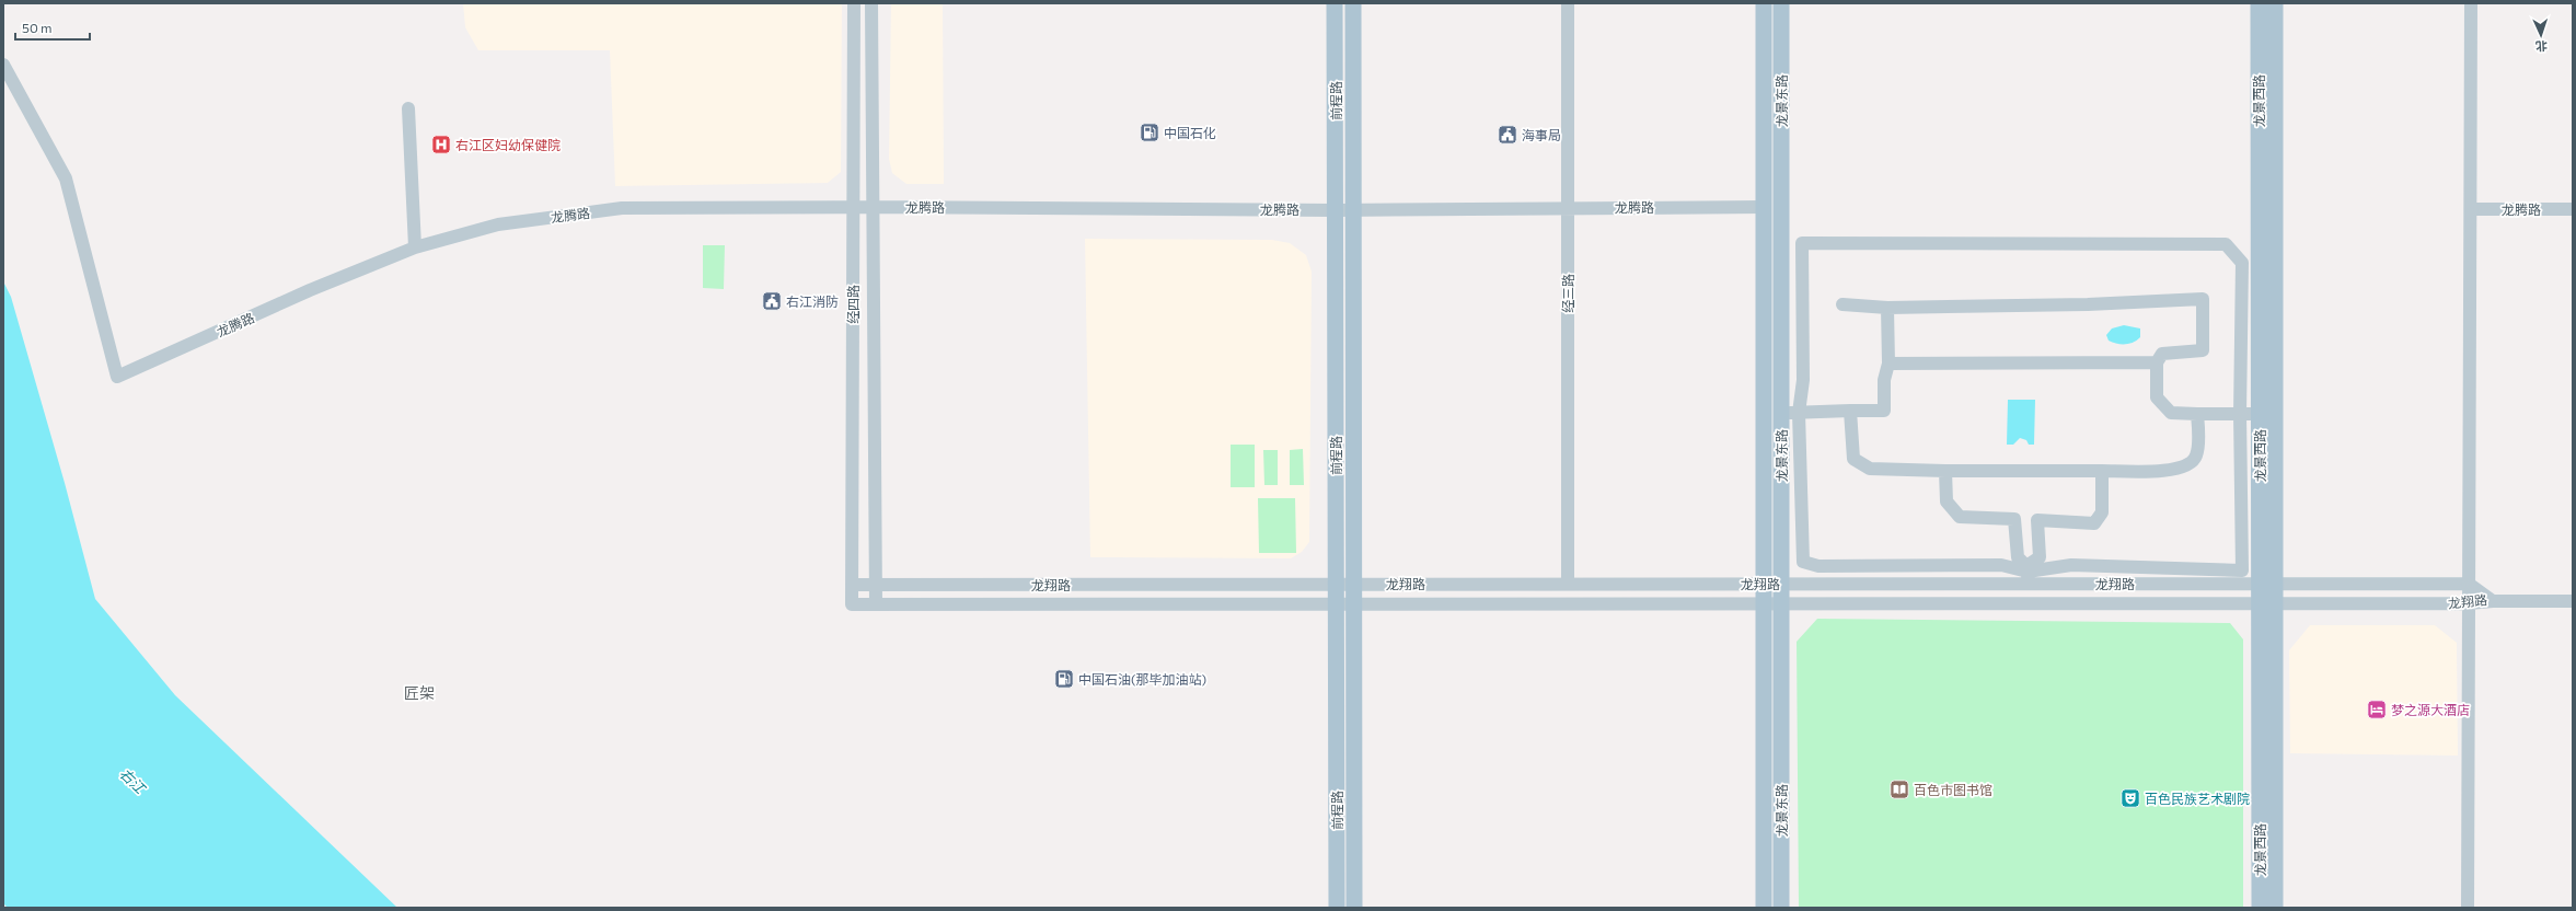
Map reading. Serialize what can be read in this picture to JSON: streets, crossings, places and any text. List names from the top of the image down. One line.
{"streets":{"main road":["前程路","龙景东路","龙景西路"],"street":["龙腾路","经三路","经四路","龙翔路"]},"crossings":[["前程路","龙腾路"],["前程路","龙翔路"],["龙景东路","龙腾路"],["龙景东路","龙翔路"],["龙景西路","龙翔路"],["龙腾路","经三路"],["龙腾路","经四路"],["经三路","龙翔路"],["经四路","龙翔路"]],"districts":["匠架"],"water":["右江"],"places":{"fuel station":["中国石化","中国石油(那毕加油站)"],"public building":["海事局","右江消防"],"hospital":["右江区妇幼保健院"],"hotel":["梦之源大酒店"],"library":["百色市图书馆"],"theatre":["百色民族艺术剧院"]},"scale_bar":"50 m","north":"bottom"}
